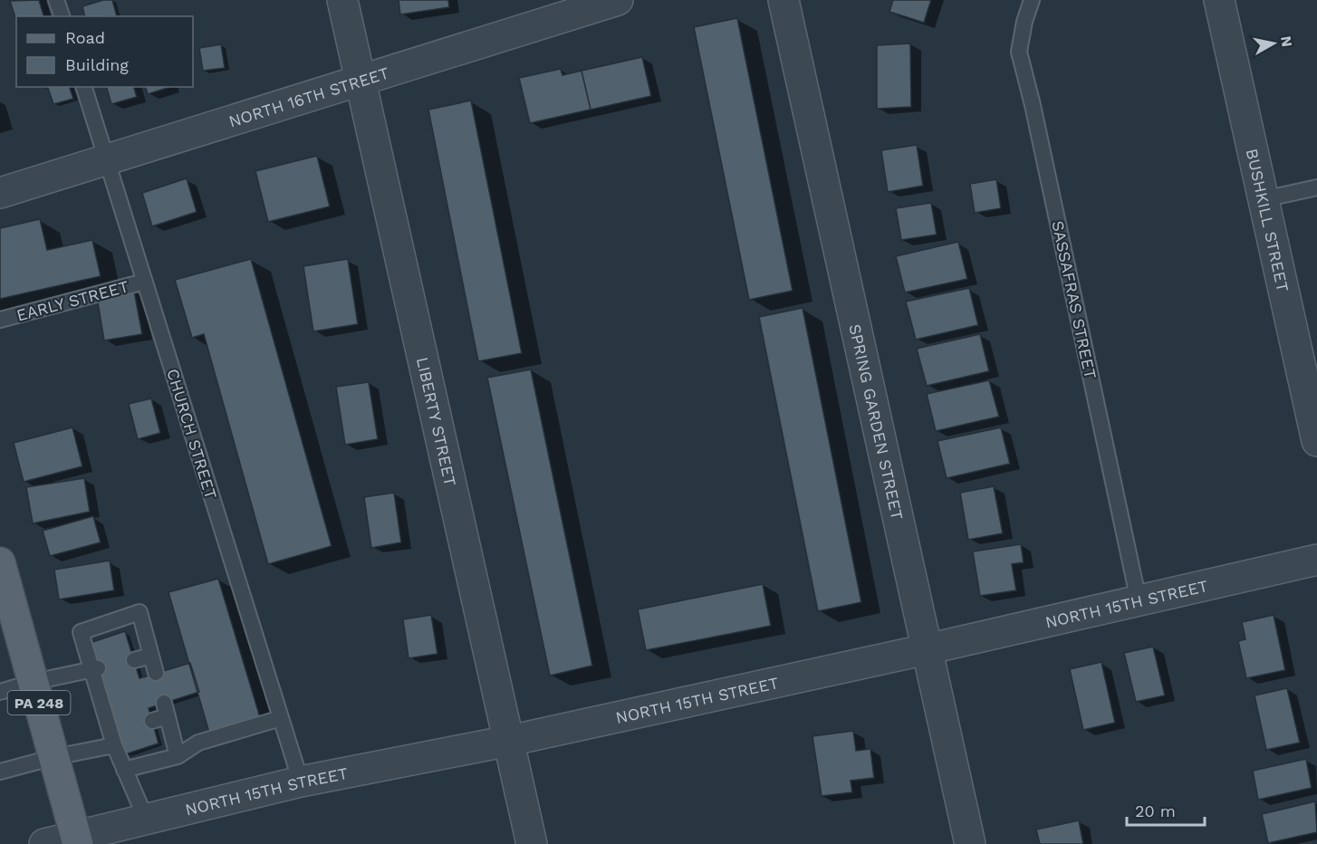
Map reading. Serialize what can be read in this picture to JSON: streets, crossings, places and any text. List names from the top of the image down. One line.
{"streets":{"main road":["PA 248"],"street":["NORTH 16TH STREET","BUSHKILL STREET","LIBERTY STREET","SPRING GARDEN STREET","NORTH 15TH STREET"],"lane":["SASSAFRAS STREET","EARLY STREET","CHURCH STREET"]},"crossings":[["NORTH 16TH STREET","LIBERTY STREET"],["NORTH 16TH STREET","CHURCH STREET"],["SASSAFRAS STREET","NORTH 15TH STREET"],["EARLY STREET","CHURCH STREET"],["LIBERTY STREET","NORTH 15TH STREET"],["SPRING GARDEN STREET","NORTH 15TH STREET"],["CHURCH STREET","NORTH 15TH STREET"],["NORTH 15TH STREET","PA 248"]],"legend":["Road","Building"],"scale_bar":"20 m","north":"right"}
